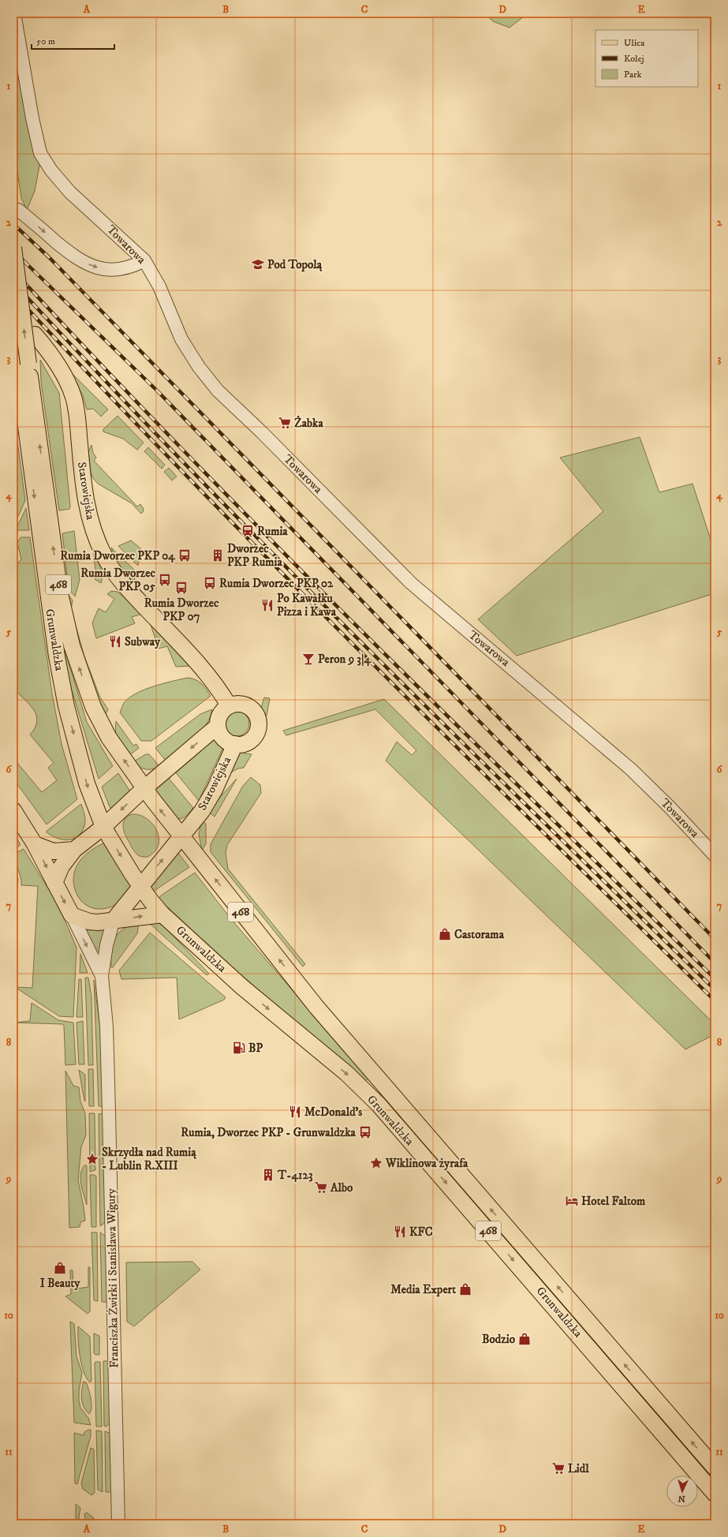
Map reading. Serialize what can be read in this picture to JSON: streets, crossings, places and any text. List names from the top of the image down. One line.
{"streets":{"main road":["Starowiejska","468","Grunwaldzka","Franciszka Żwirki i Stanisława Wigury"],"street":["Towarowa"]},"crossings":[["Starowiejska","Grunwaldzka"],["Grunwaldzka","Franciszka Żwirki i Stanisława Wigury"]],"places":{"school or university":["Pod Topolą"],"supermarket":["Żabka","Albo","Lidl"],"station":["Rumia"],"bus stop":["Rumia Dworzec PKP 04","Rumia Dworzec PKP 05","Rumia Dworzec PKP 02","Rumia Dworzec PKP 07","Rumia, Dworzec PKP - Grunwaldzka"],"building":["Dworzec PKP Rumia","T-4123"],"restaurant":["Po Kawałku Pizza i Kawa","Subway","McDonald's","KFC"],"bar":["Peron 9 3|4"],"shop":["Castorama","I Beauty","Media Expert","Bodzio"],"fuel station":["BP"],"place":["Skrzydła nad Rumią - Lublin R.XIII","Wiklinowa żyrafa"],"hotel":["Hotel Faltom"]},"legend":["Ulica","Kolej","Park"],"scale_bar":"50 m","north":"bottom","grid":{"columns":["A","B","C","D","E"],"rows":["1","2","3","4","5","6","7","8","9","10","11"]}}
